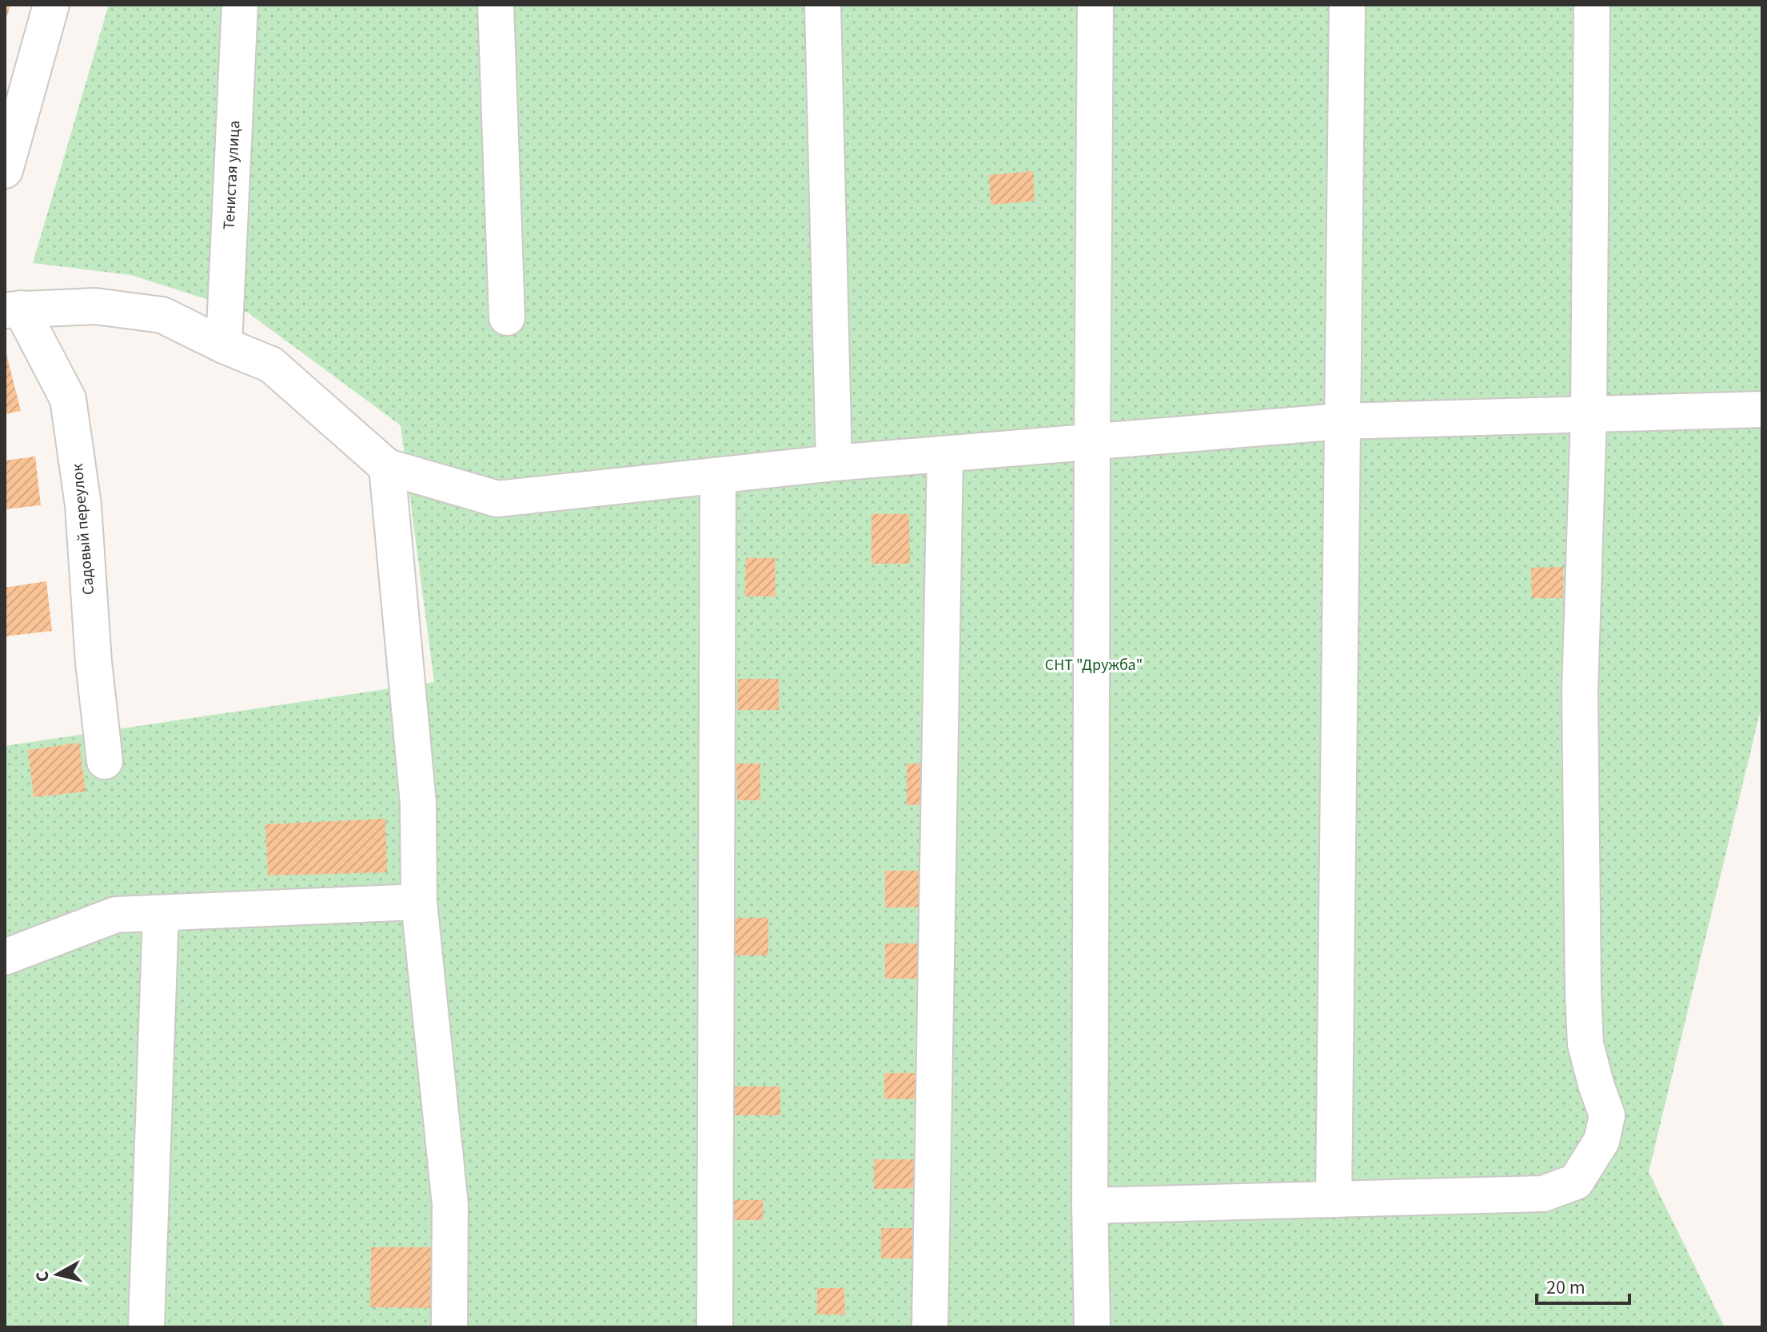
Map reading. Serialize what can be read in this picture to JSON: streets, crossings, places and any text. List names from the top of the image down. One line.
{"streets":{"street":["Тенистая улица","Садовый переулок"]},"parks":["СНТ \"Дружба\""],"scale_bar":"20 m","north":"left"}
